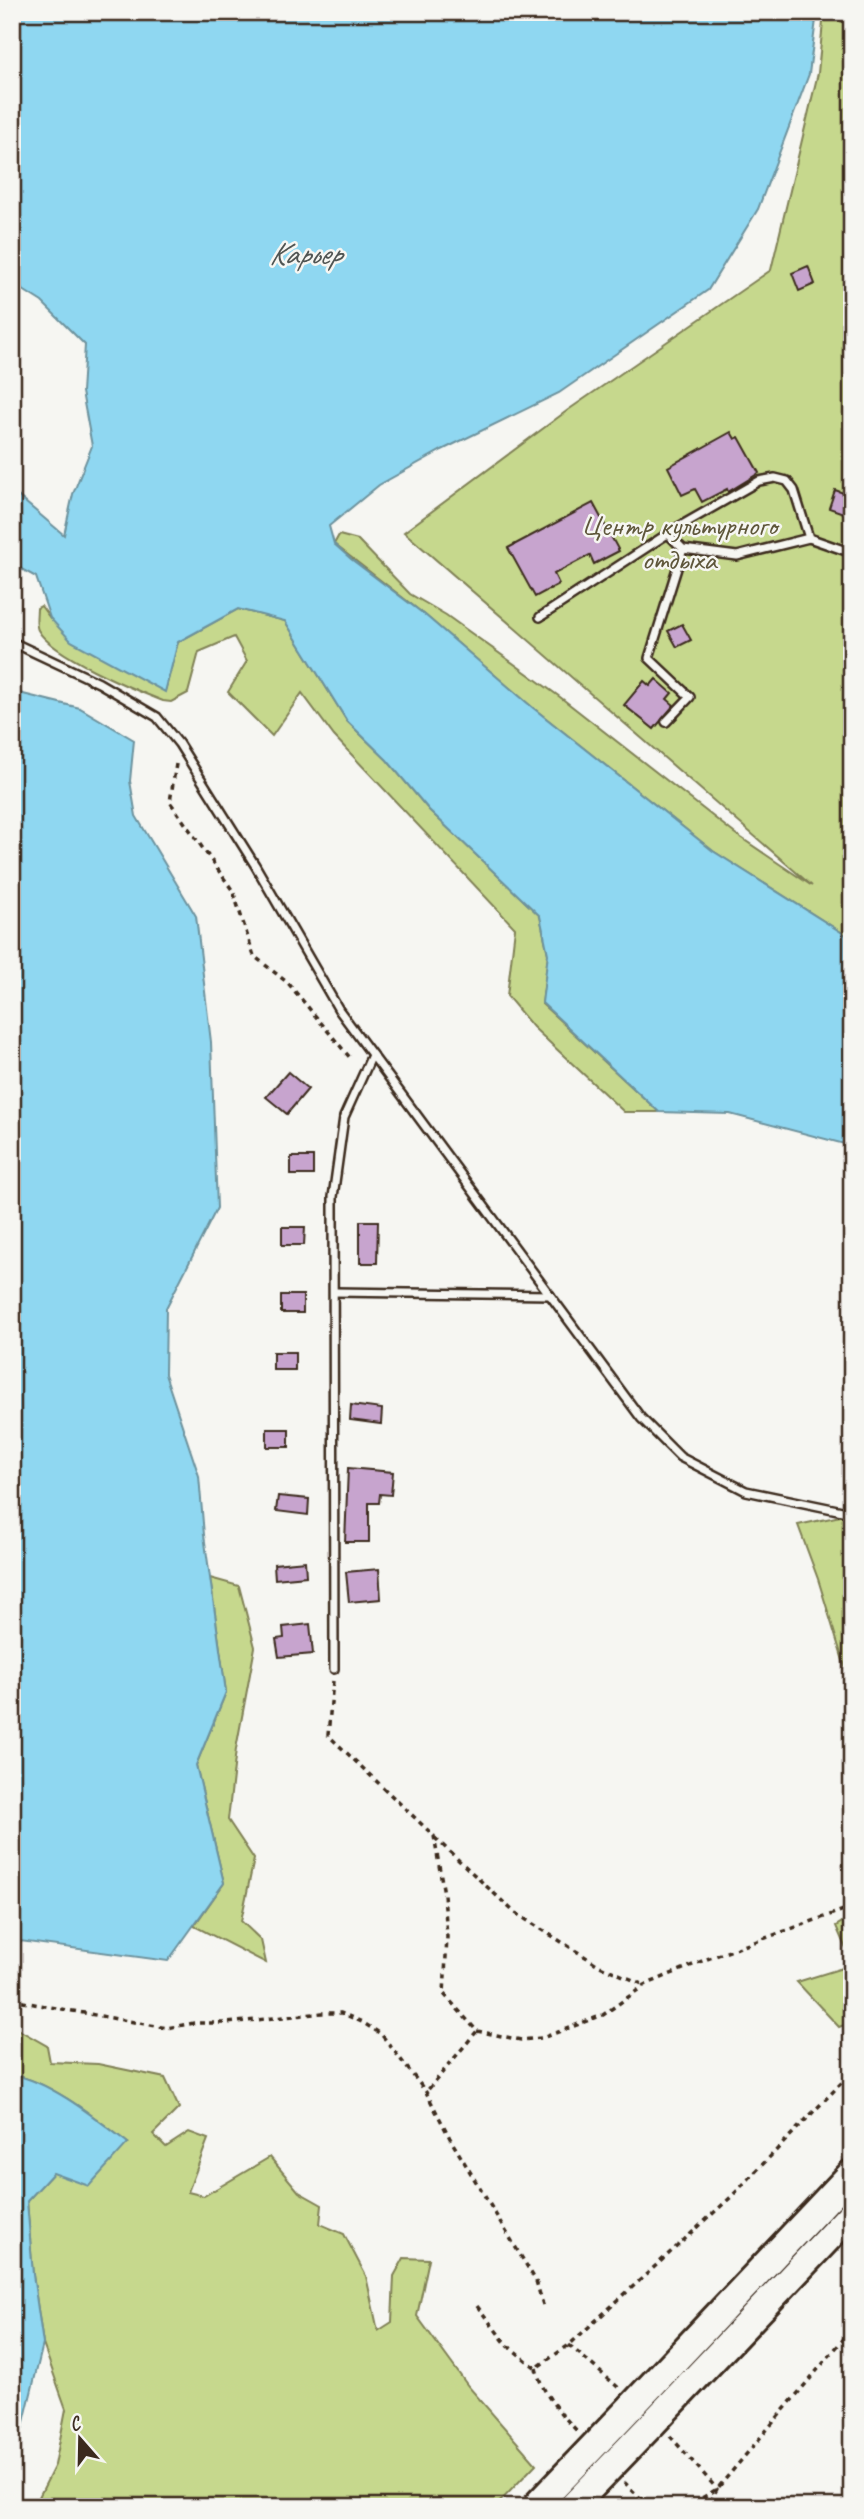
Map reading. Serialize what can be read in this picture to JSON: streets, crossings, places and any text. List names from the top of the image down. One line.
{"water":["Карьер"],"parks":["Центр культурного отдыха"],"north":"top"}
